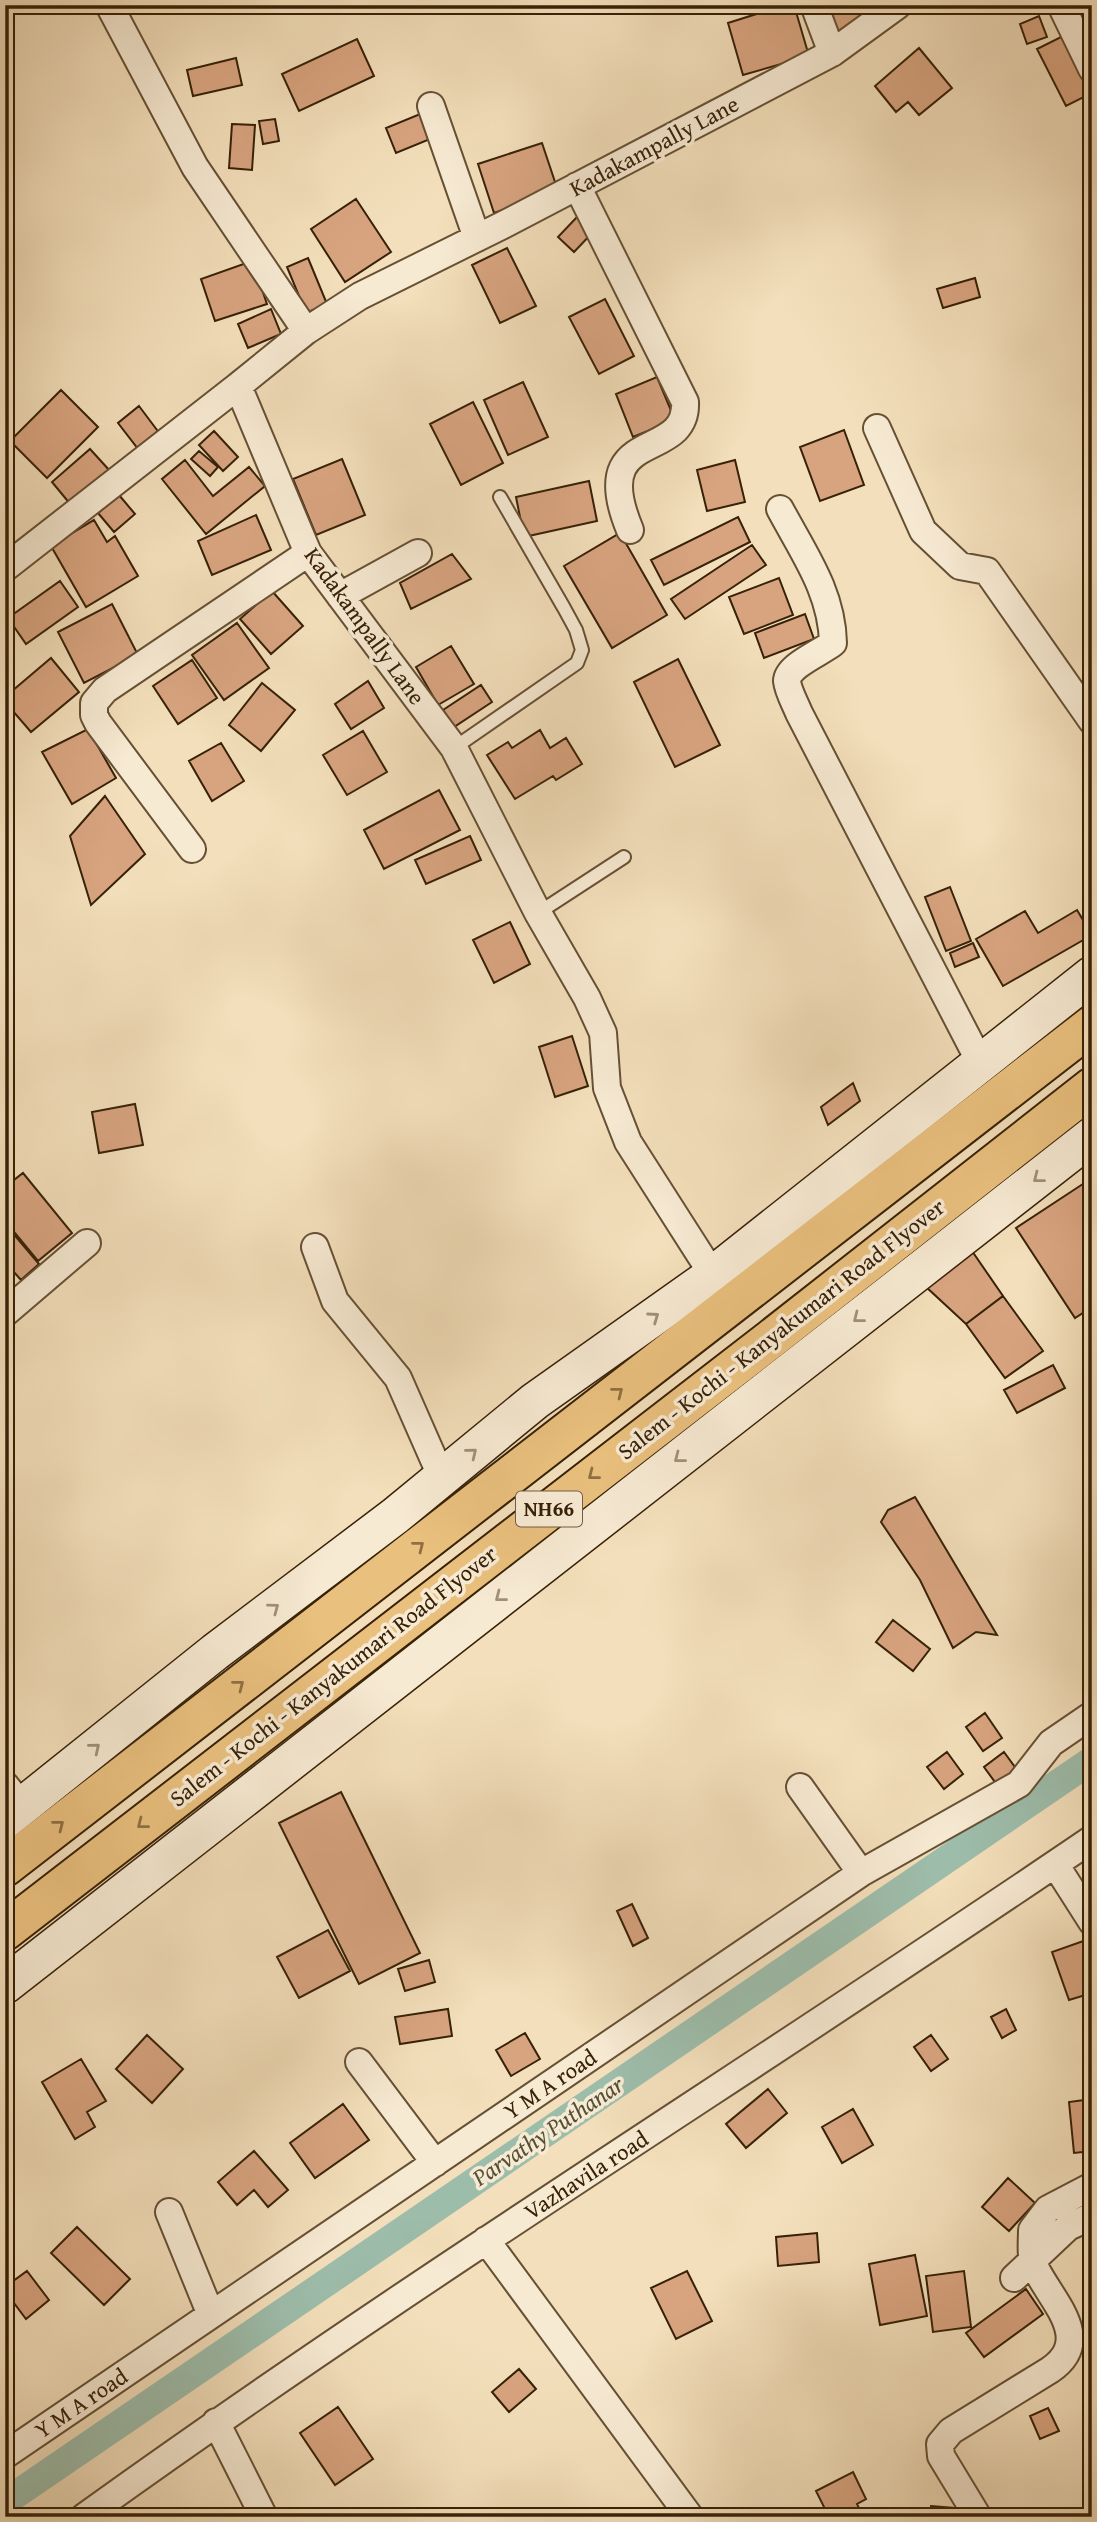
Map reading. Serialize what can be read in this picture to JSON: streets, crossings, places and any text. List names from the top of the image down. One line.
{"streets":{"highway":["Salem - Kochi - Kanyakumari Road Flyover","NH66"],"street":["Kadakampally Lane","Y M A road","Vazhavila road"]},"water":["Parvathy Puthanar"]}
